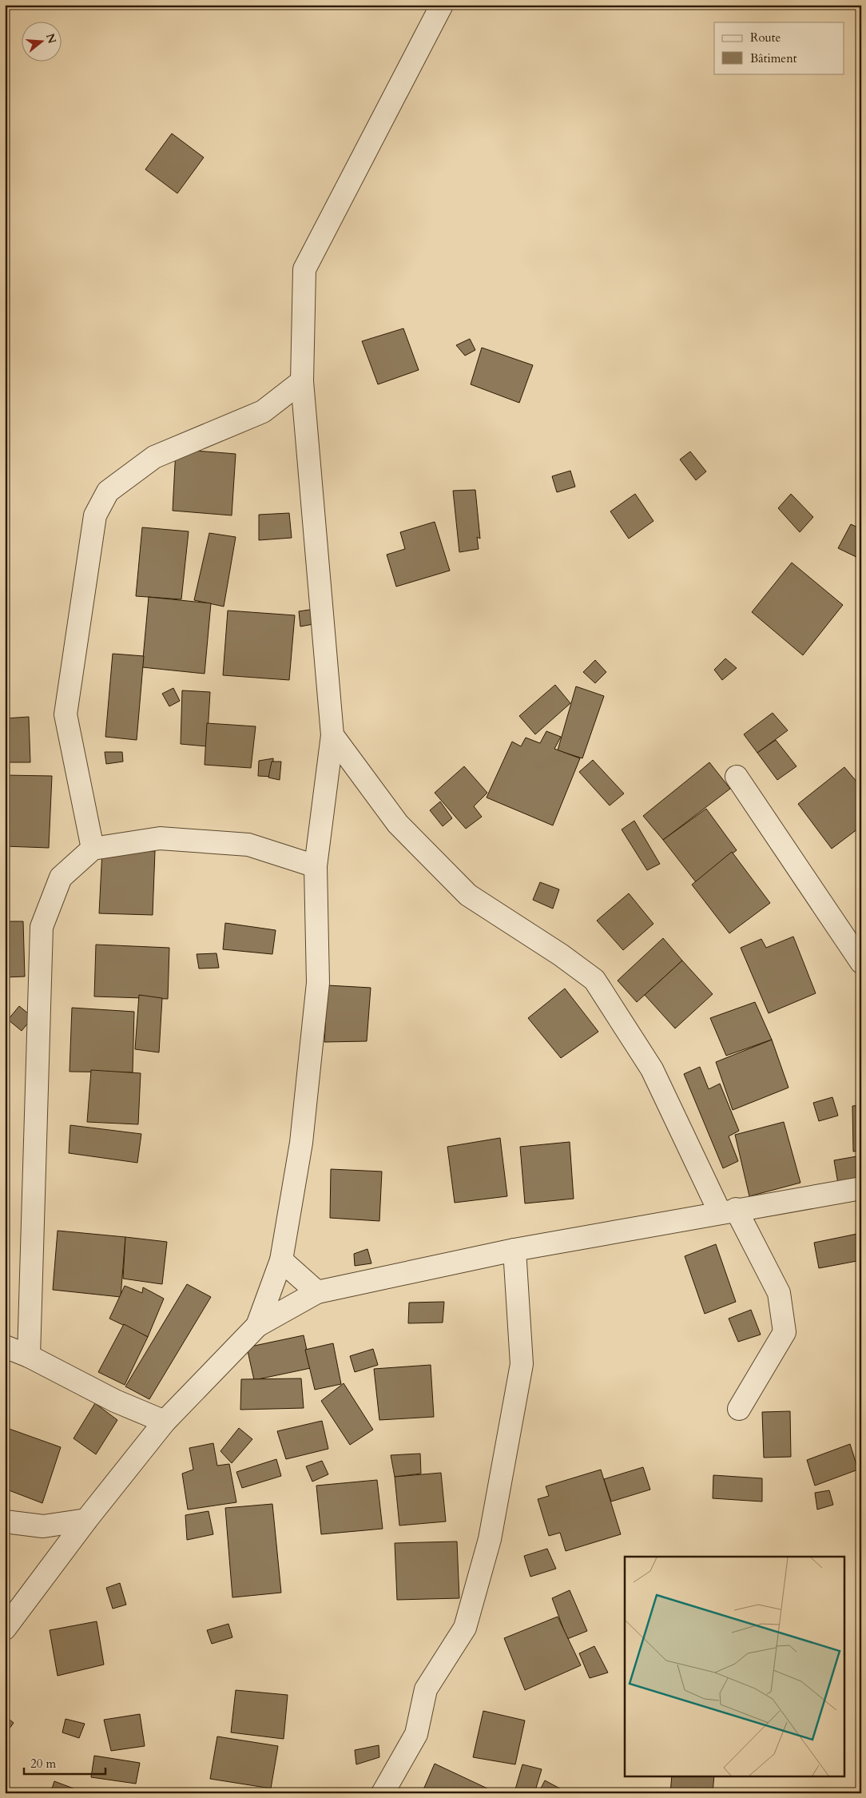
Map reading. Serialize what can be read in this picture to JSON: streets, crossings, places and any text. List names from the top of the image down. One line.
{"legend":["Route","Bâtiment"],"scale_bar":"20 m","north":"right"}
